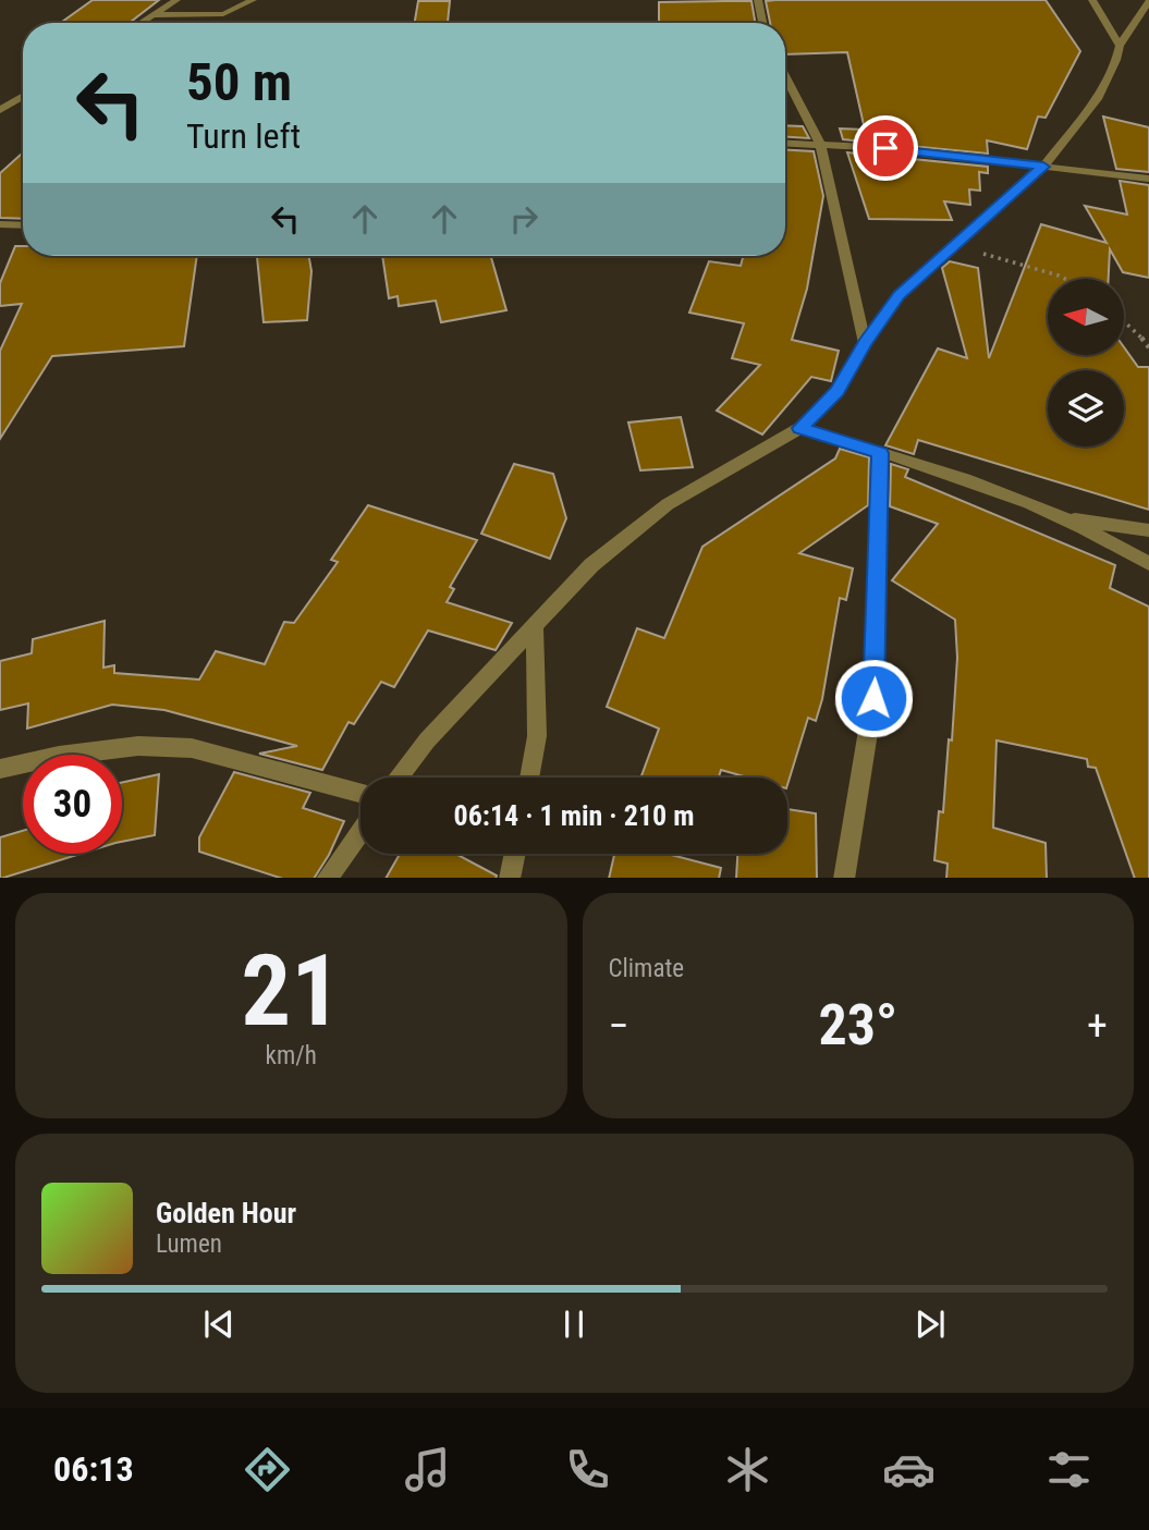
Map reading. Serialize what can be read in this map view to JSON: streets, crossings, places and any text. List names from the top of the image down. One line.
{"north":"left","page":{"turn":["50 m","Turn left"],"limit":"30","trip":"06:14 · 1 min · 210 m","tile":[["21","km/h"],"Climate"],"heat":["−","23°","+"],"song":["Golden Hour","Lumen"],"tabs":"06:13"}}
